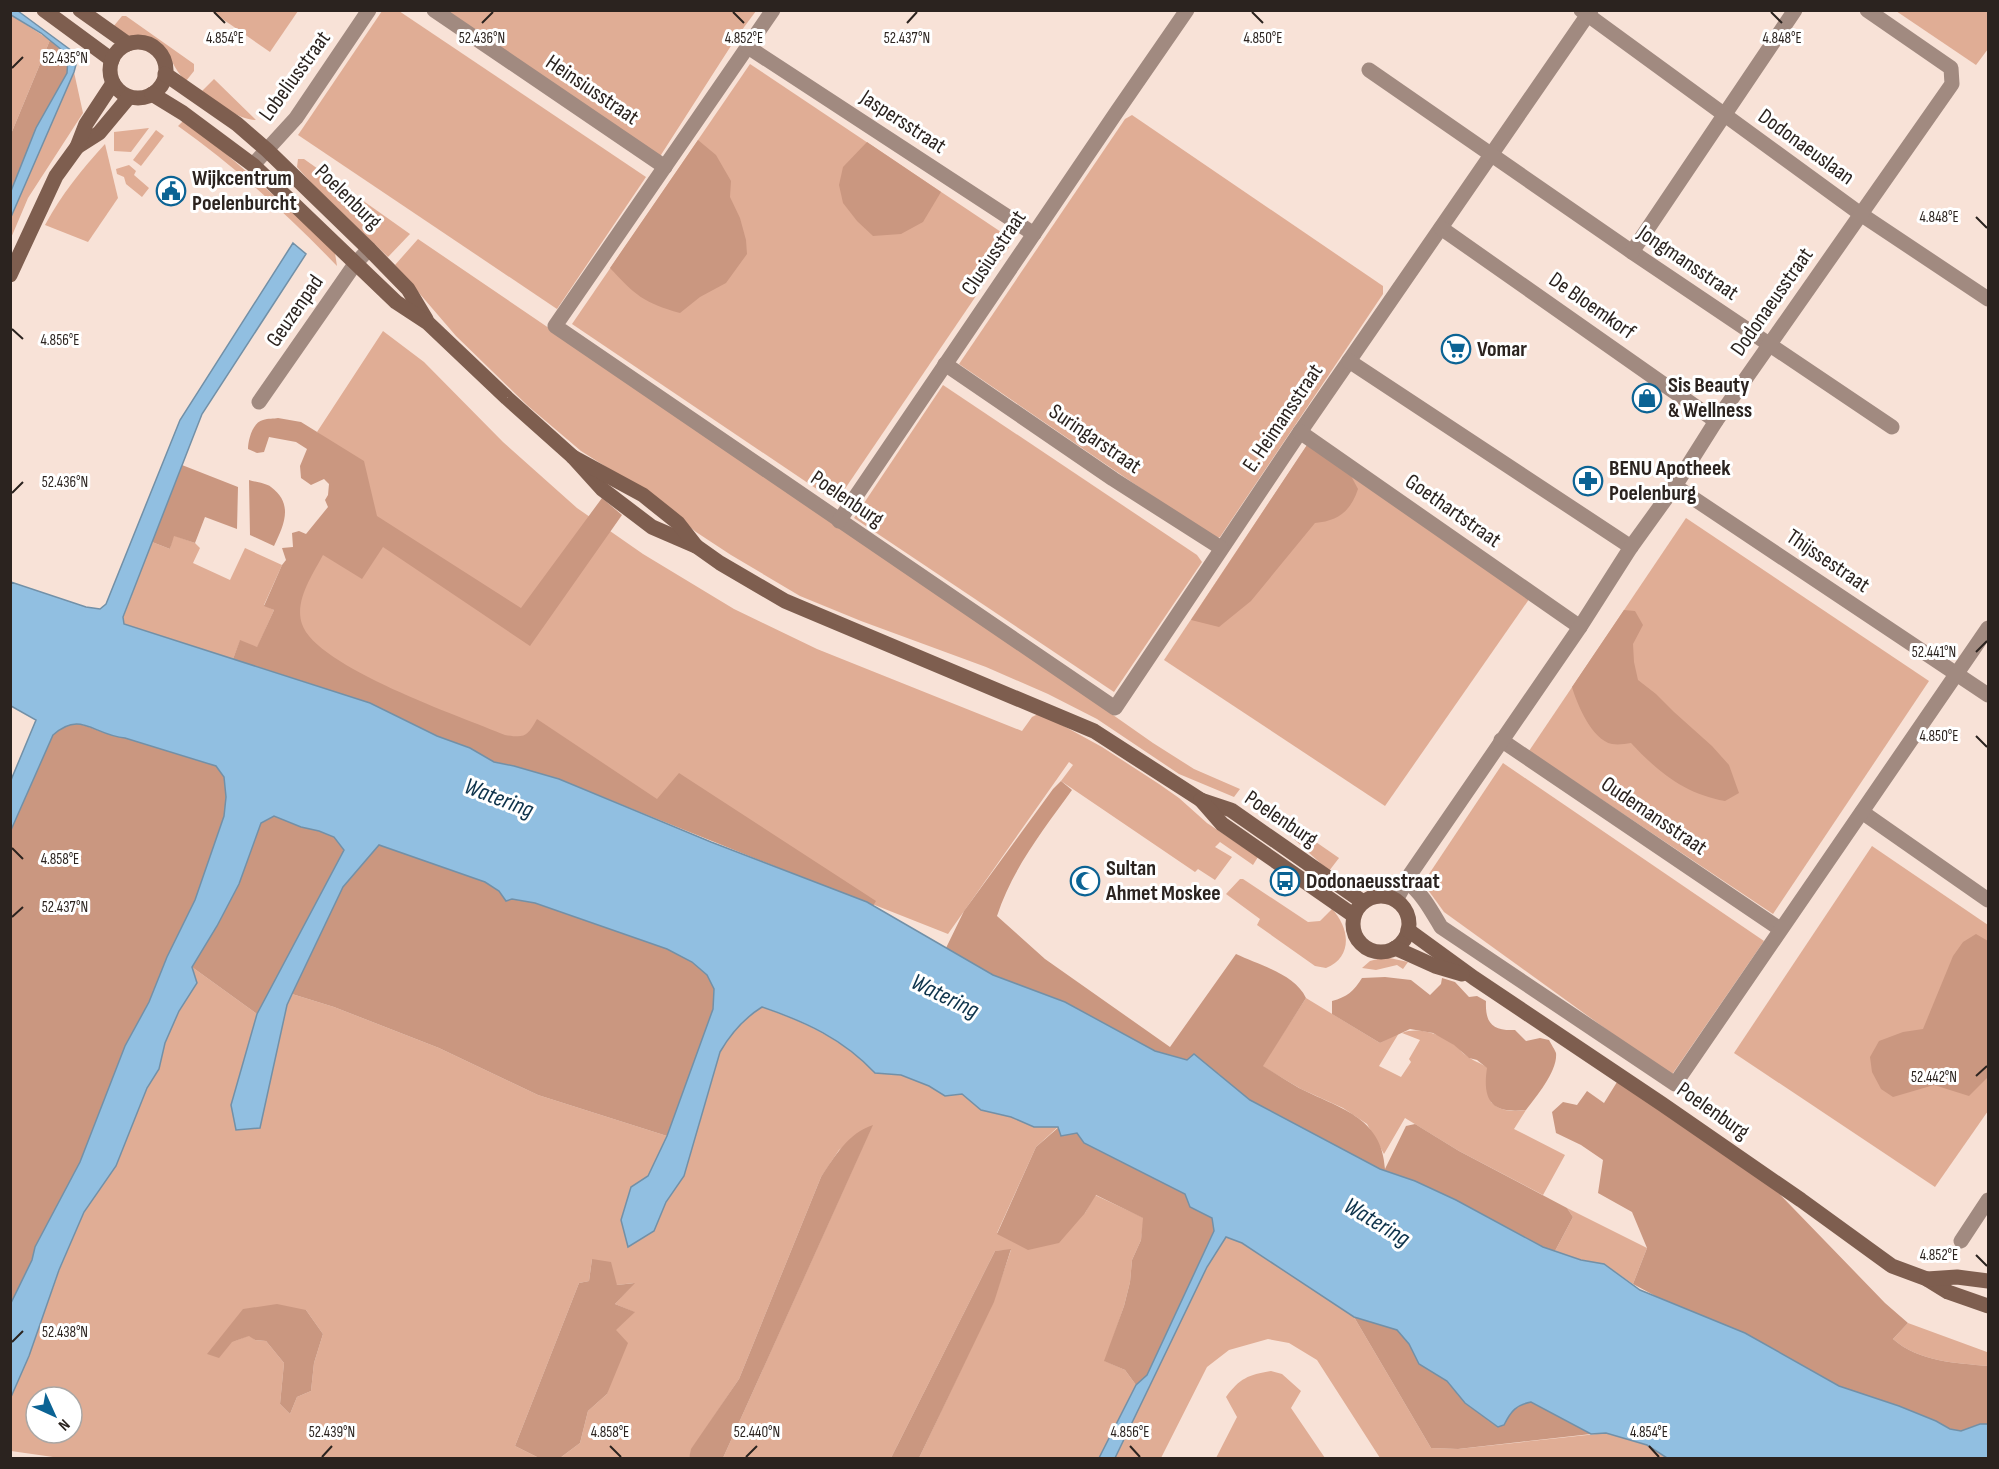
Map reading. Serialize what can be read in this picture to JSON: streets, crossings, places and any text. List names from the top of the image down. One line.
{"streets":{"street":["Lobeliusstraat","Heinsiusstraat","Jaspersstraat","Dodonaeuslaan","Poelenburg","Clusiusstraat","Jongmansstraat","Dodonaeusstraat","De Bloemkorf","Geuzenpad","E. Heimansstraat","Suringarstraat","Goethartstraat","Thijssestraat","Oudemansstraat"]},"crossings":[["Lobeliusstraat","Poelenburg"],["Heinsiusstraat","Poelenburg"],["Jaspersstraat","Clusiusstraat"],["Dodonaeuslaan","Jongmansstraat"],["Dodonaeuslaan","Dodonaeusstraat"],["Dodonaeuslaan","E. Heimansstraat"],["Poelenburg","Clusiusstraat"],["Poelenburg","Dodonaeusstraat"],["Poelenburg","Geuzenpad"],["Poelenburg","E. Heimansstraat"],["Poelenburg","Oudemansstraat"],["Clusiusstraat","Suringarstraat"],["Jongmansstraat","Dodonaeusstraat"],["Jongmansstraat","E. Heimansstraat"],["Dodonaeusstraat","De Bloemkorf"],["Dodonaeusstraat","Goethartstraat"],["Dodonaeusstraat","Thijssestraat"],["Dodonaeusstraat","Oudemansstraat"],["De Bloemkorf","E. Heimansstraat"],["E. Heimansstraat","Suringarstraat"],["E. Heimansstraat","Goethartstraat"]],"water":["Watering"],"places":{"public building":["Wijkcentrum Poelenburcht"],"supermarket":["Vomar"],"shop":["Sis Beauty & Wellness"],"pharmacy":["BENU Apotheek Poelenburg"],"mosque":["Sultan Ahmet Moskee"],"bus stop":["Dodonaeusstraat"]},"north":"bottom right","coordinates":["4.854°E","52.436°N","4.852°E","52.437°N","4.850°E","4.848°E","52.435°N","4.856°E","52.441°N","4.858°E","52.442°N","52.438°N","52.439°N","52.440°N"]}
